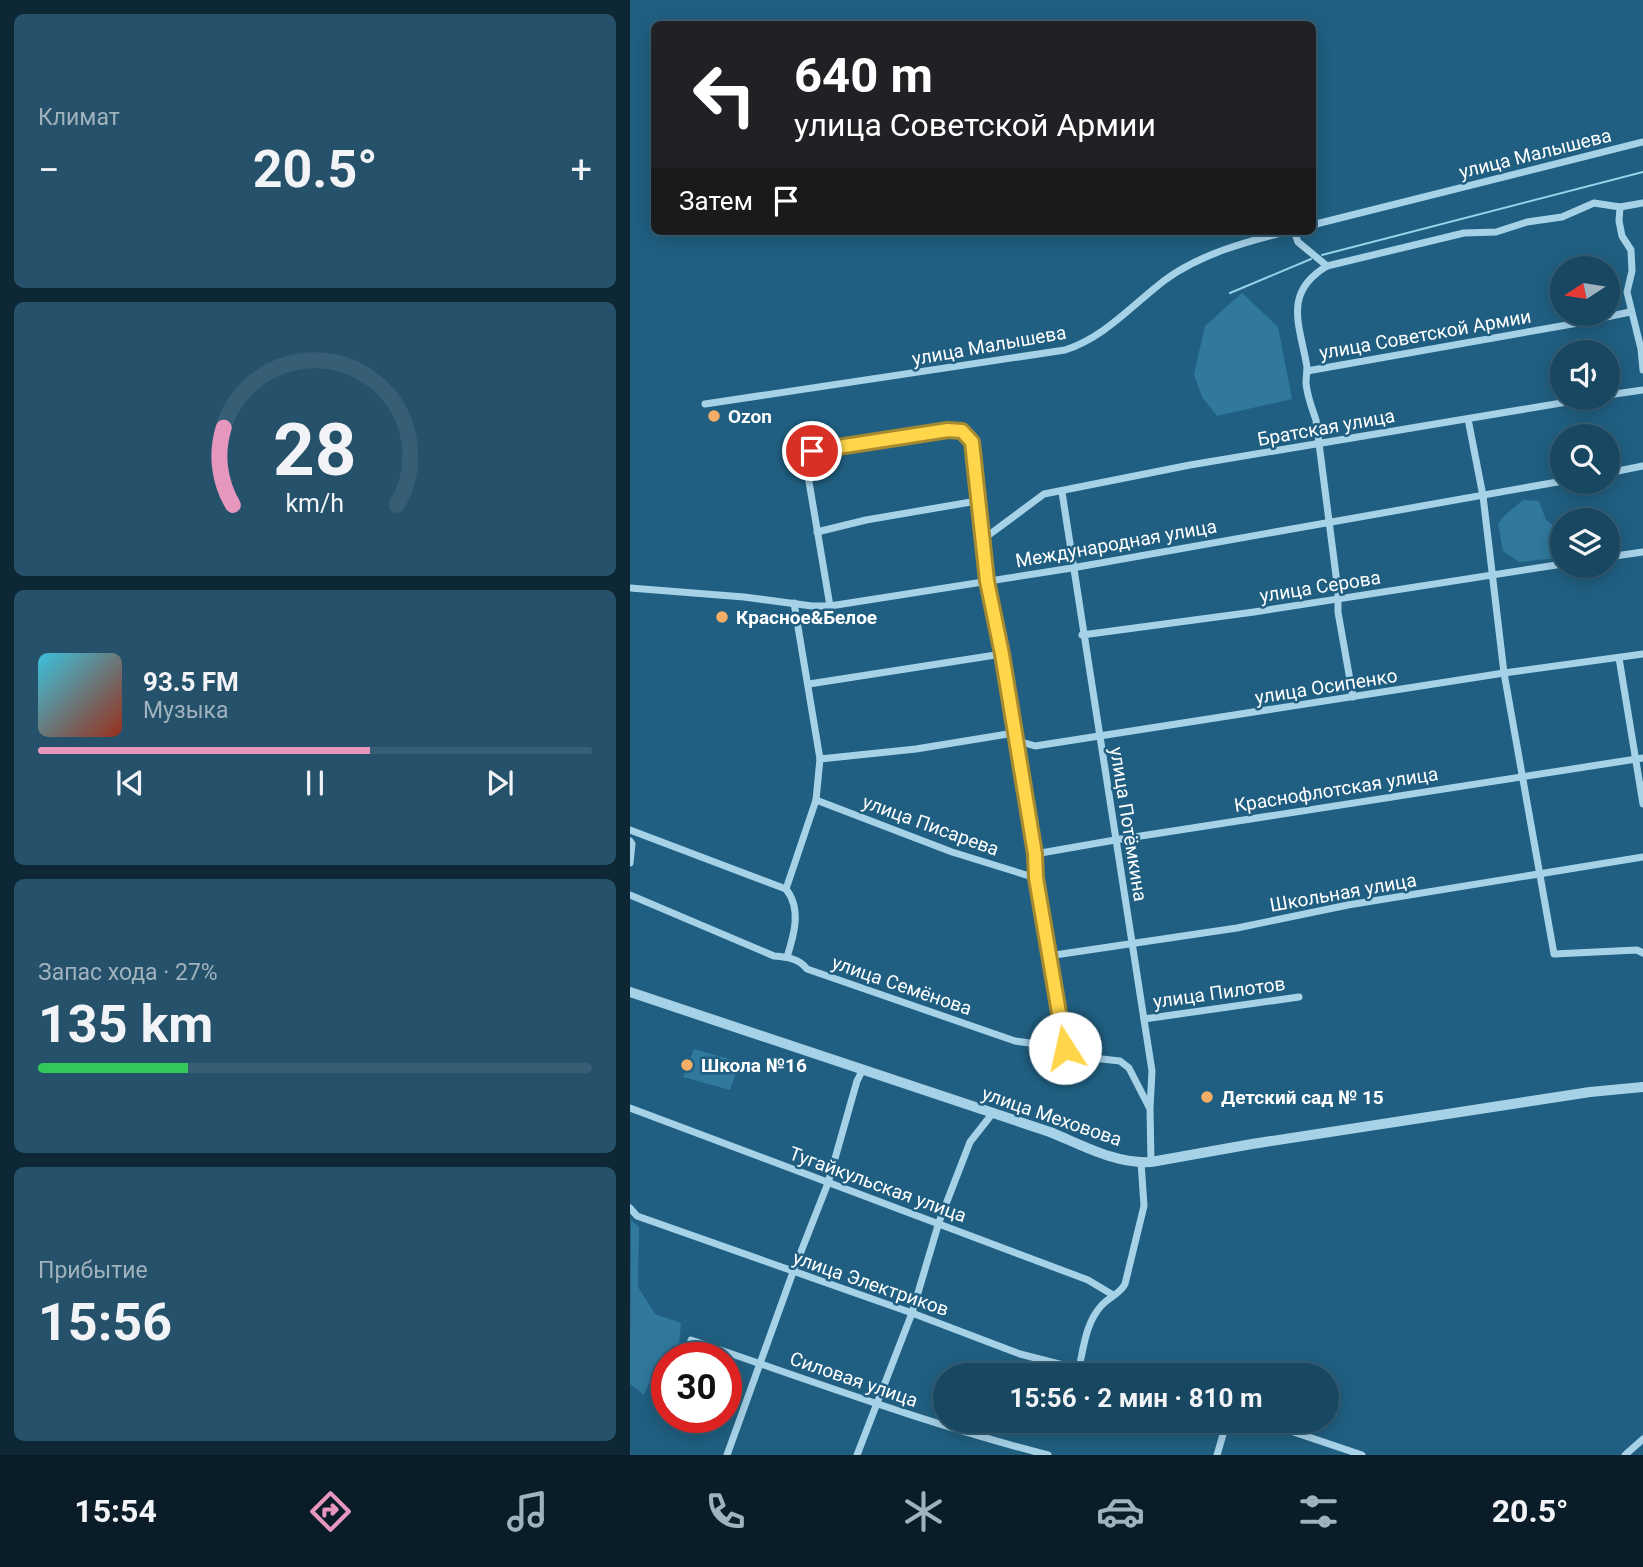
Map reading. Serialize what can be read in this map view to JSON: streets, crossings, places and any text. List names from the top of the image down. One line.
{"streets":{"street":["улица Малышева","улица Советской Армии","Братская улица","Международная улица","улица Серова","улица Осипенко","Краснофлотская улица","улица Потёмкина","улица Писарева","Школьная улица","улица Семёнова","улица Пилотов","улица Меховова","Тугайкульская улица","улица Электриков","Силовая улица"]},"crossings":[["Братская улица","улица Потёмкина"],["Международная улица","улица Потёмкина"],["улица Серова","улица Потёмкина"],["улица Осипенко","улица Потёмкина"],["Краснофлотская улица","улица Потёмкина"],["улица Потёмкина","Школьная улица"],["улица Потёмкина","улица Семёнова"],["улица Потёмкина","улица Пилотов"],["улица Потёмкина","улица Меховова"],["улица Потёмкина","Тугайкульская улица"]],"places":["Ozon","Красное&Белое","Школа №16","Детский сад № 15"],"north":"left","page":{"tile":["Климат",["Запас хода · 27%","135 km"],["Прибытие","15:56"]],"turn":["640 m","улица Советской Армии"],"heat":["−","20.5°","+"],"then":"Затем","song":["93.5 FM","Музыка"],"limit":"30","trip":"15:56 · 2 мин · 810 m","tabs":["15:54","20.5°"],"gauge":["28","km/h"]}}
